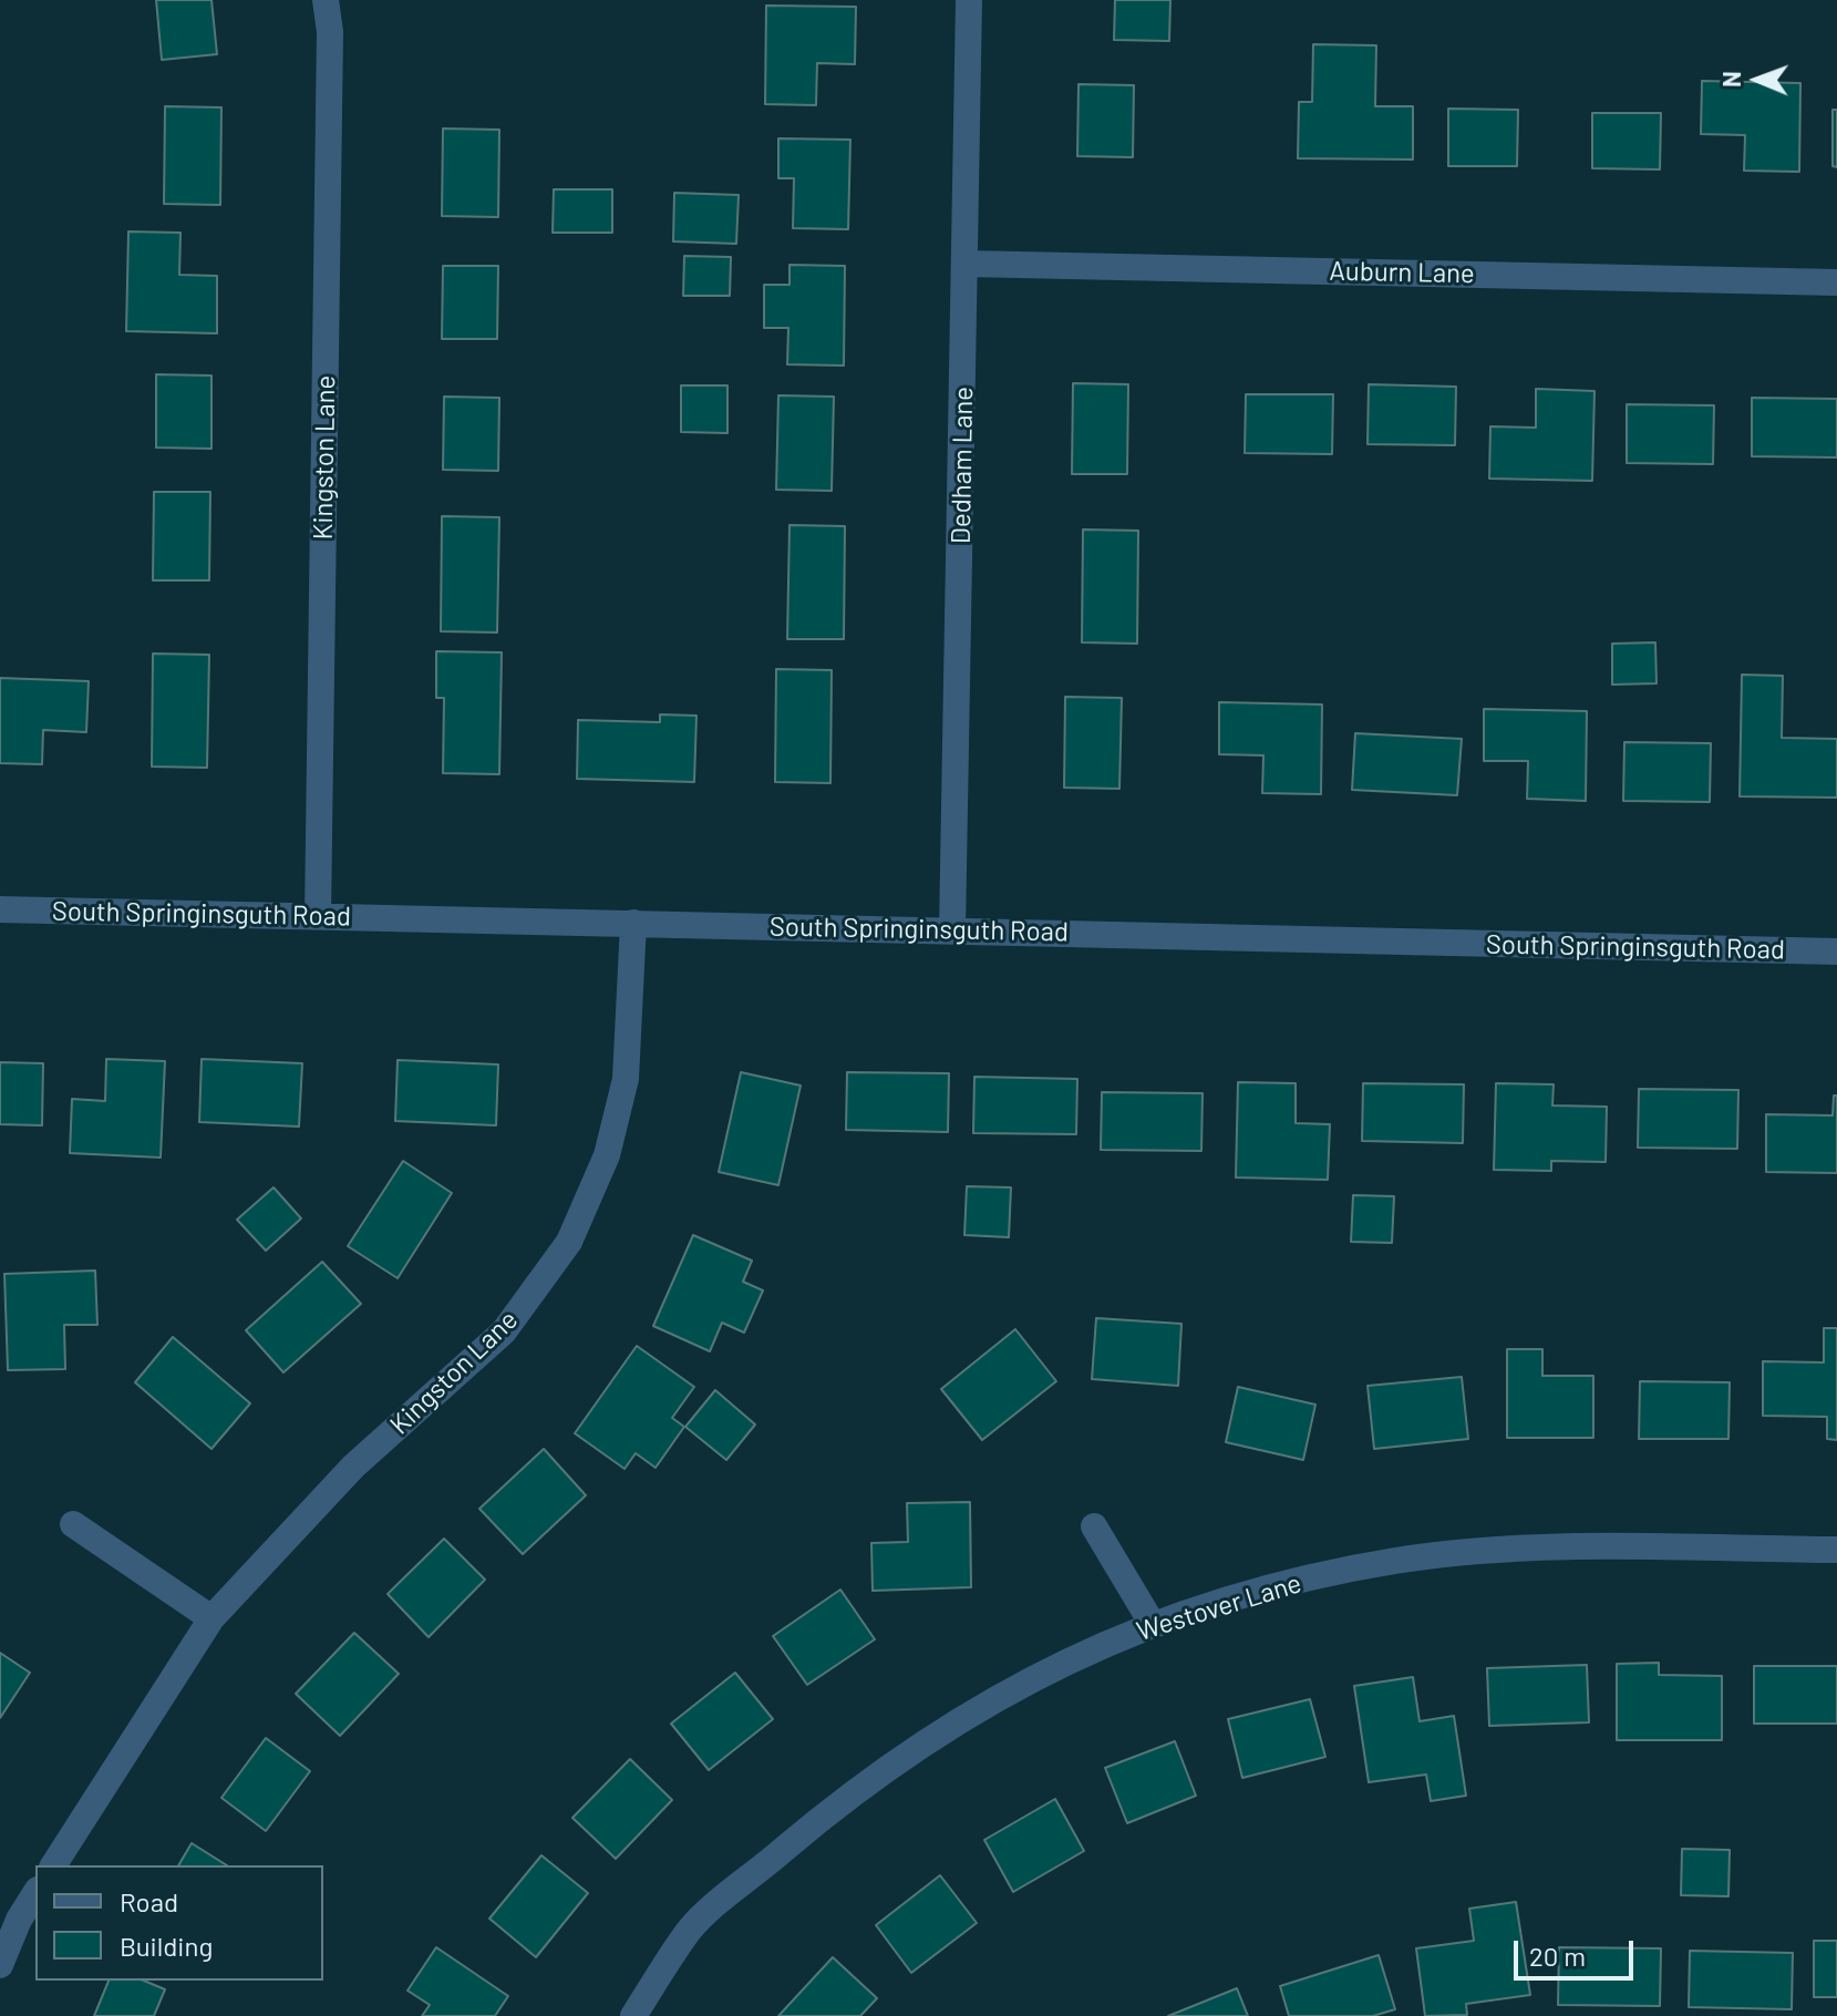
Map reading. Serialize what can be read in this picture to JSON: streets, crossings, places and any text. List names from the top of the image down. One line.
{"streets":{"street":["Auburn Lane","Kingston Lane","Dedham Lane","South Springinsguth Road","Westover Lane"]},"crossings":[["Auburn Lane","Dedham Lane"],["Kingston Lane","South Springinsguth Road"],["Dedham Lane","South Springinsguth Road"]],"legend":["Road","Building"],"scale_bar":"20 m","north":"left"}
